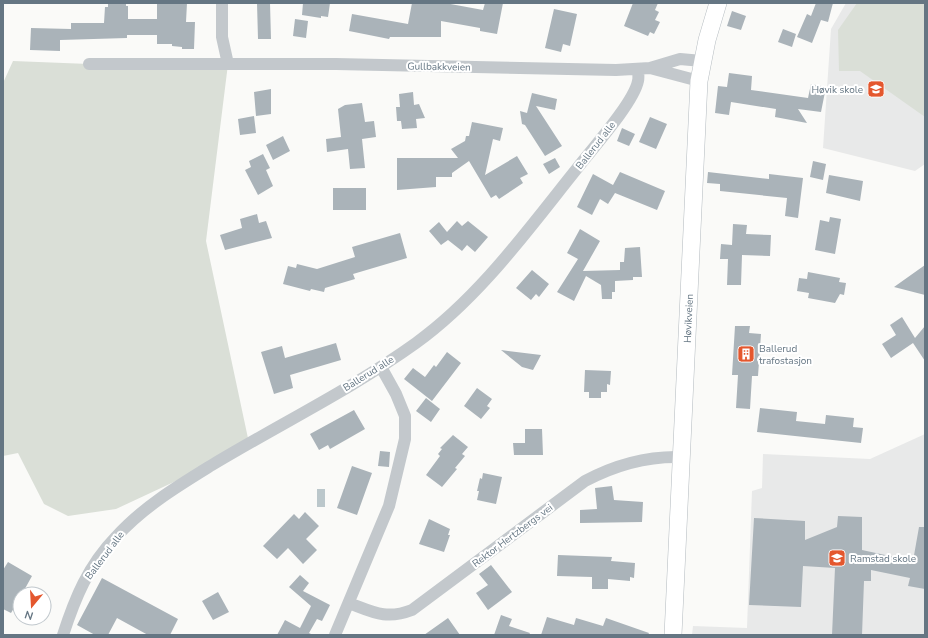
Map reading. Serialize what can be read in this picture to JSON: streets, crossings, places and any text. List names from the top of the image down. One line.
{"streets":{"main road":["Høvikveien"],"street":["Gullbakkveien","Ballerud alle","Rektor Hertzbergs vei"]},"crossings":[["Gullbakkveien","Ballerud alle"],["Gullbakkveien","Høvikveien"],["Høvikveien","Rektor Hertzbergs vei"]],"places":{"school or university":["Høvik skole","Ramstad skole"],"building":["Ballerud trafostasjon"]},"north":"bottom"}
